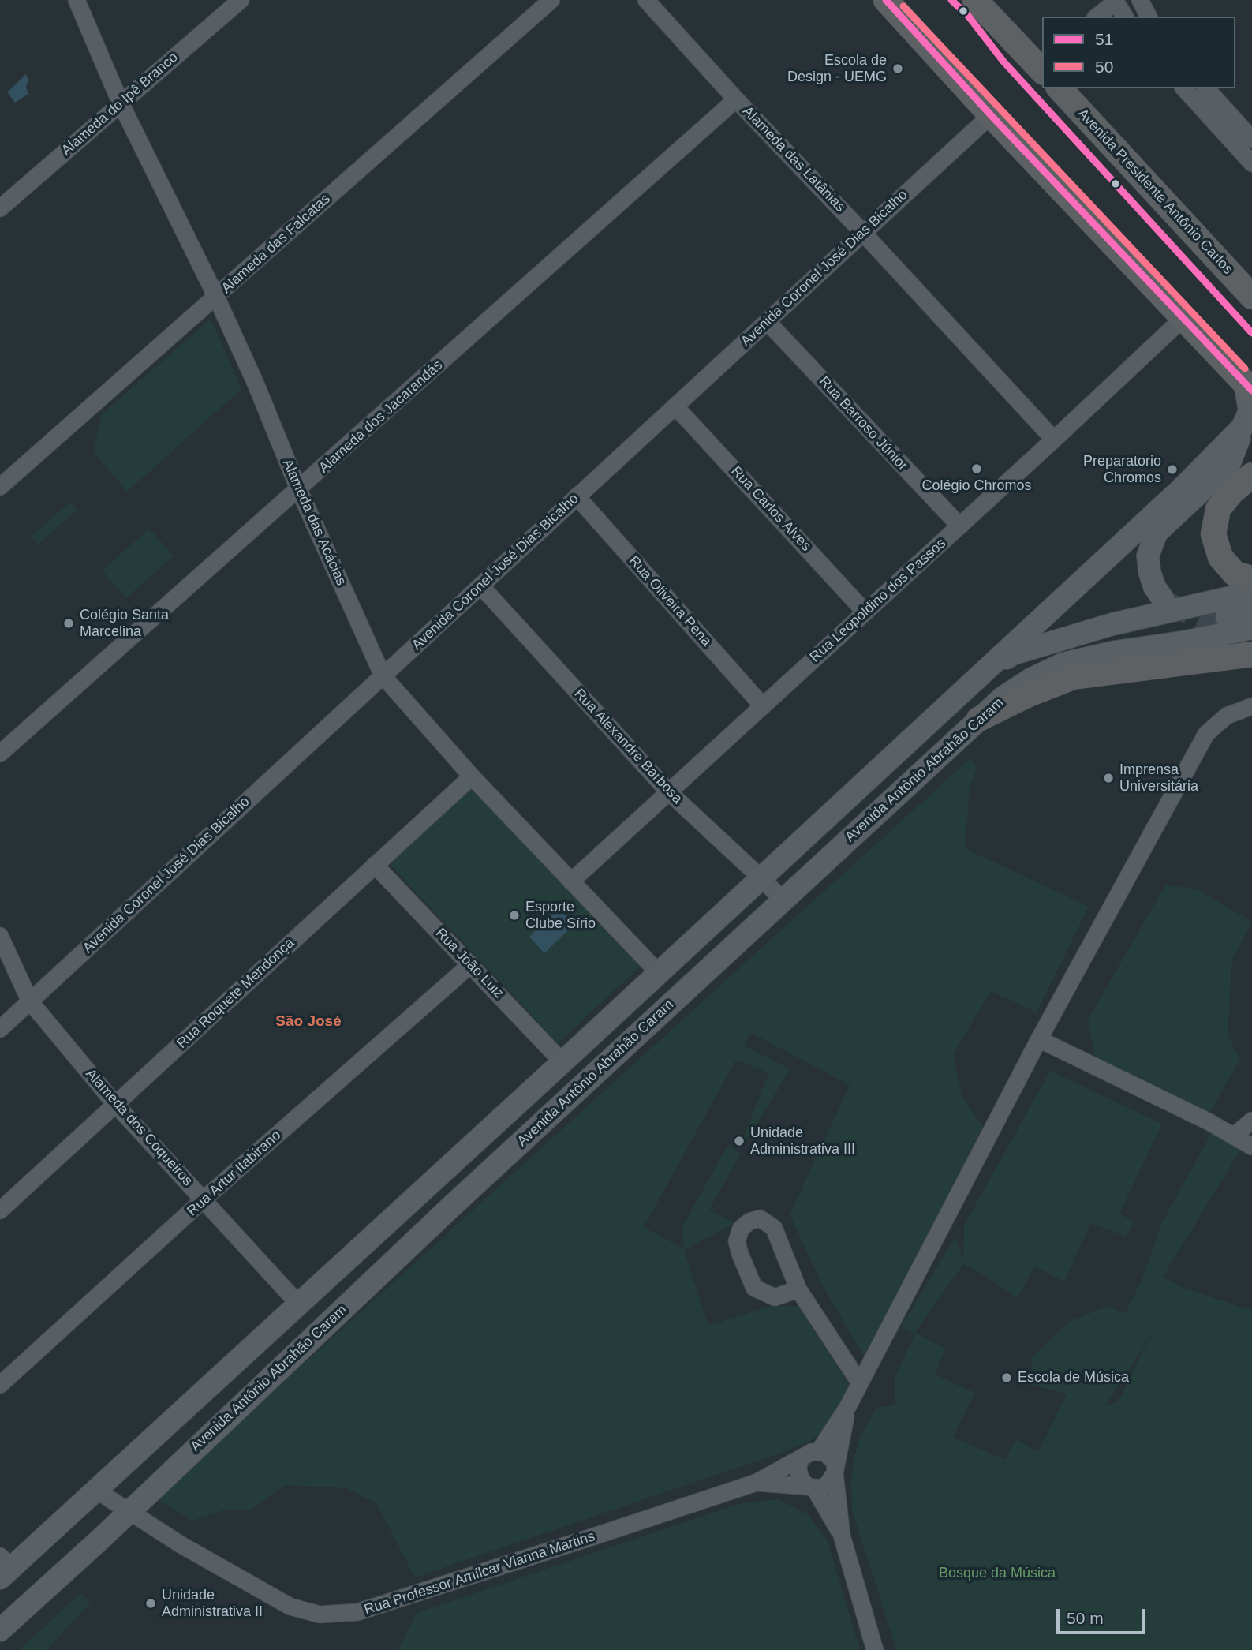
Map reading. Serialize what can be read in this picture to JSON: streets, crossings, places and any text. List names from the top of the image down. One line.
{"streets":{"highway":["Avenida Presidente Antônio Carlos"],"main road":["Avenida Antônio Abrahão Caram"],"street":["Alameda do Ipê Branco","Alameda das Latânias","Alameda das Falcatas","Avenida Coronel José Dias Bicalho","Alameda dos Jacarandás","Rua Barroso Júnior","Rua Carlos Alves","Alameda das Acácias","Rua Leopoldino dos Passos","Rua Oliveira Pena","Rua Alexandre Barbosa","Rua João Luiz","Rua Roquete Mendonça","Alameda dos Coqueiros","Rua Artur Itabirano","Rua Professor Amílcar Vianna Martins"]},"crossings":[["Alameda do Ipê Branco","Alameda das Acácias"],["Alameda das Latânias","Avenida Coronel José Dias Bicalho"],["Alameda das Latânias","Alameda dos Jacarandás"],["Alameda das Latânias","Rua Leopoldino dos Passos"],["Alameda das Falcatas","Alameda das Acácias"],["Avenida Coronel José Dias Bicalho","Rua Barroso Júnior"],["Avenida Coronel José Dias Bicalho","Rua Carlos Alves"],["Avenida Coronel José Dias Bicalho","Alameda das Acácias"],["Avenida Coronel José Dias Bicalho","Rua Oliveira Pena"],["Avenida Coronel José Dias Bicalho","Rua Alexandre Barbosa"],["Avenida Coronel José Dias Bicalho","Alameda dos Coqueiros"],["Alameda dos Jacarandás","Alameda das Acácias"],["Rua Barroso Júnior","Rua Leopoldino dos Passos"],["Rua Carlos Alves","Rua Leopoldino dos Passos"],["Alameda das Acácias","Rua Leopoldino dos Passos"],["Alameda das Acácias","Rua Roquete Mendonça"],["Rua Leopoldino dos Passos","Rua Oliveira Pena"],["Rua Leopoldino dos Passos","Rua Alexandre Barbosa"],["Rua Alexandre Barbosa","Avenida Antônio Abrahão Caram"],["Avenida Antônio Abrahão Caram","Rua Professor Amílcar Vianna Martins"],["Rua João Luiz","Rua Roquete Mendonça"],["Rua João Luiz","Rua Artur Itabirano"],["Rua Roquete Mendonça","Alameda dos Coqueiros"],["Alameda dos Coqueiros","Rua Artur Itabirano"]],"districts":["São José"],"parks":["Bosque da Música"],"places":["Escola de Design - UEMG","Colégio Chromos","Preparatorio Chromos","Colégio Santa Marcelina","Imprensa Universitária","Esporte Clube Sírio","Unidade Administrativa III","Escola de Música","Unidade Administrativa II"],"lines":["transit line 51","transit line 50"],"legend":["51","50"],"scale_bar":"50 m"}
